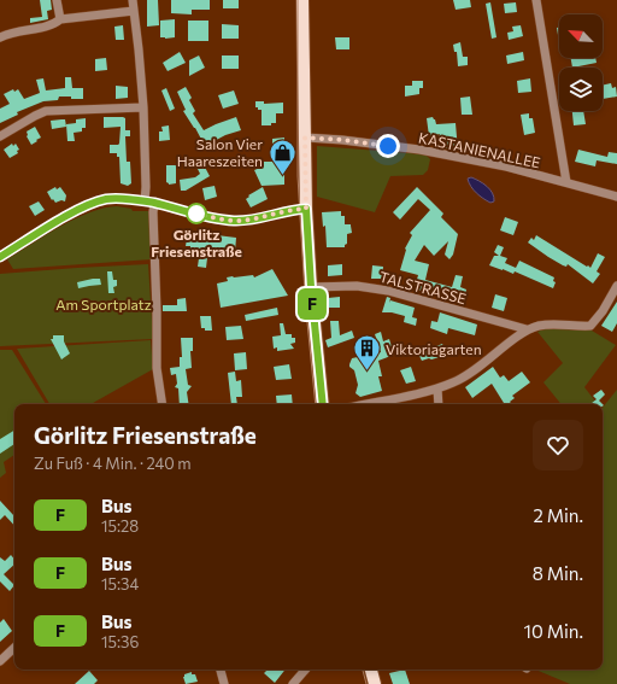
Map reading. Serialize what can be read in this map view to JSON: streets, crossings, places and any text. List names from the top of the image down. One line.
{"streets":{"street":["KASTANIENALLEE","TALSTRASSE"]},"parks":["Am Sportplatz"],"places":{"shop":["Salon Vier Haareszeiten"],"other":["Görlitz Friesenstraße"],"building":["Viktoriagarten"]},"lines":["bus line F"],"north":"top left","page":{"on_map":"F","heading":["Görlitz Friesenstraße","Zu Fuß · 4 Min. · 240 m"],"list":[{"mark":"F","name":"Bus","note":"15:28","value":"2 Min."},{"mark":"F","name":"Bus","note":"15:34","value":"8 Min."},{"mark":"F","name":"Bus","note":"15:36","value":"10 Min."}]}}
